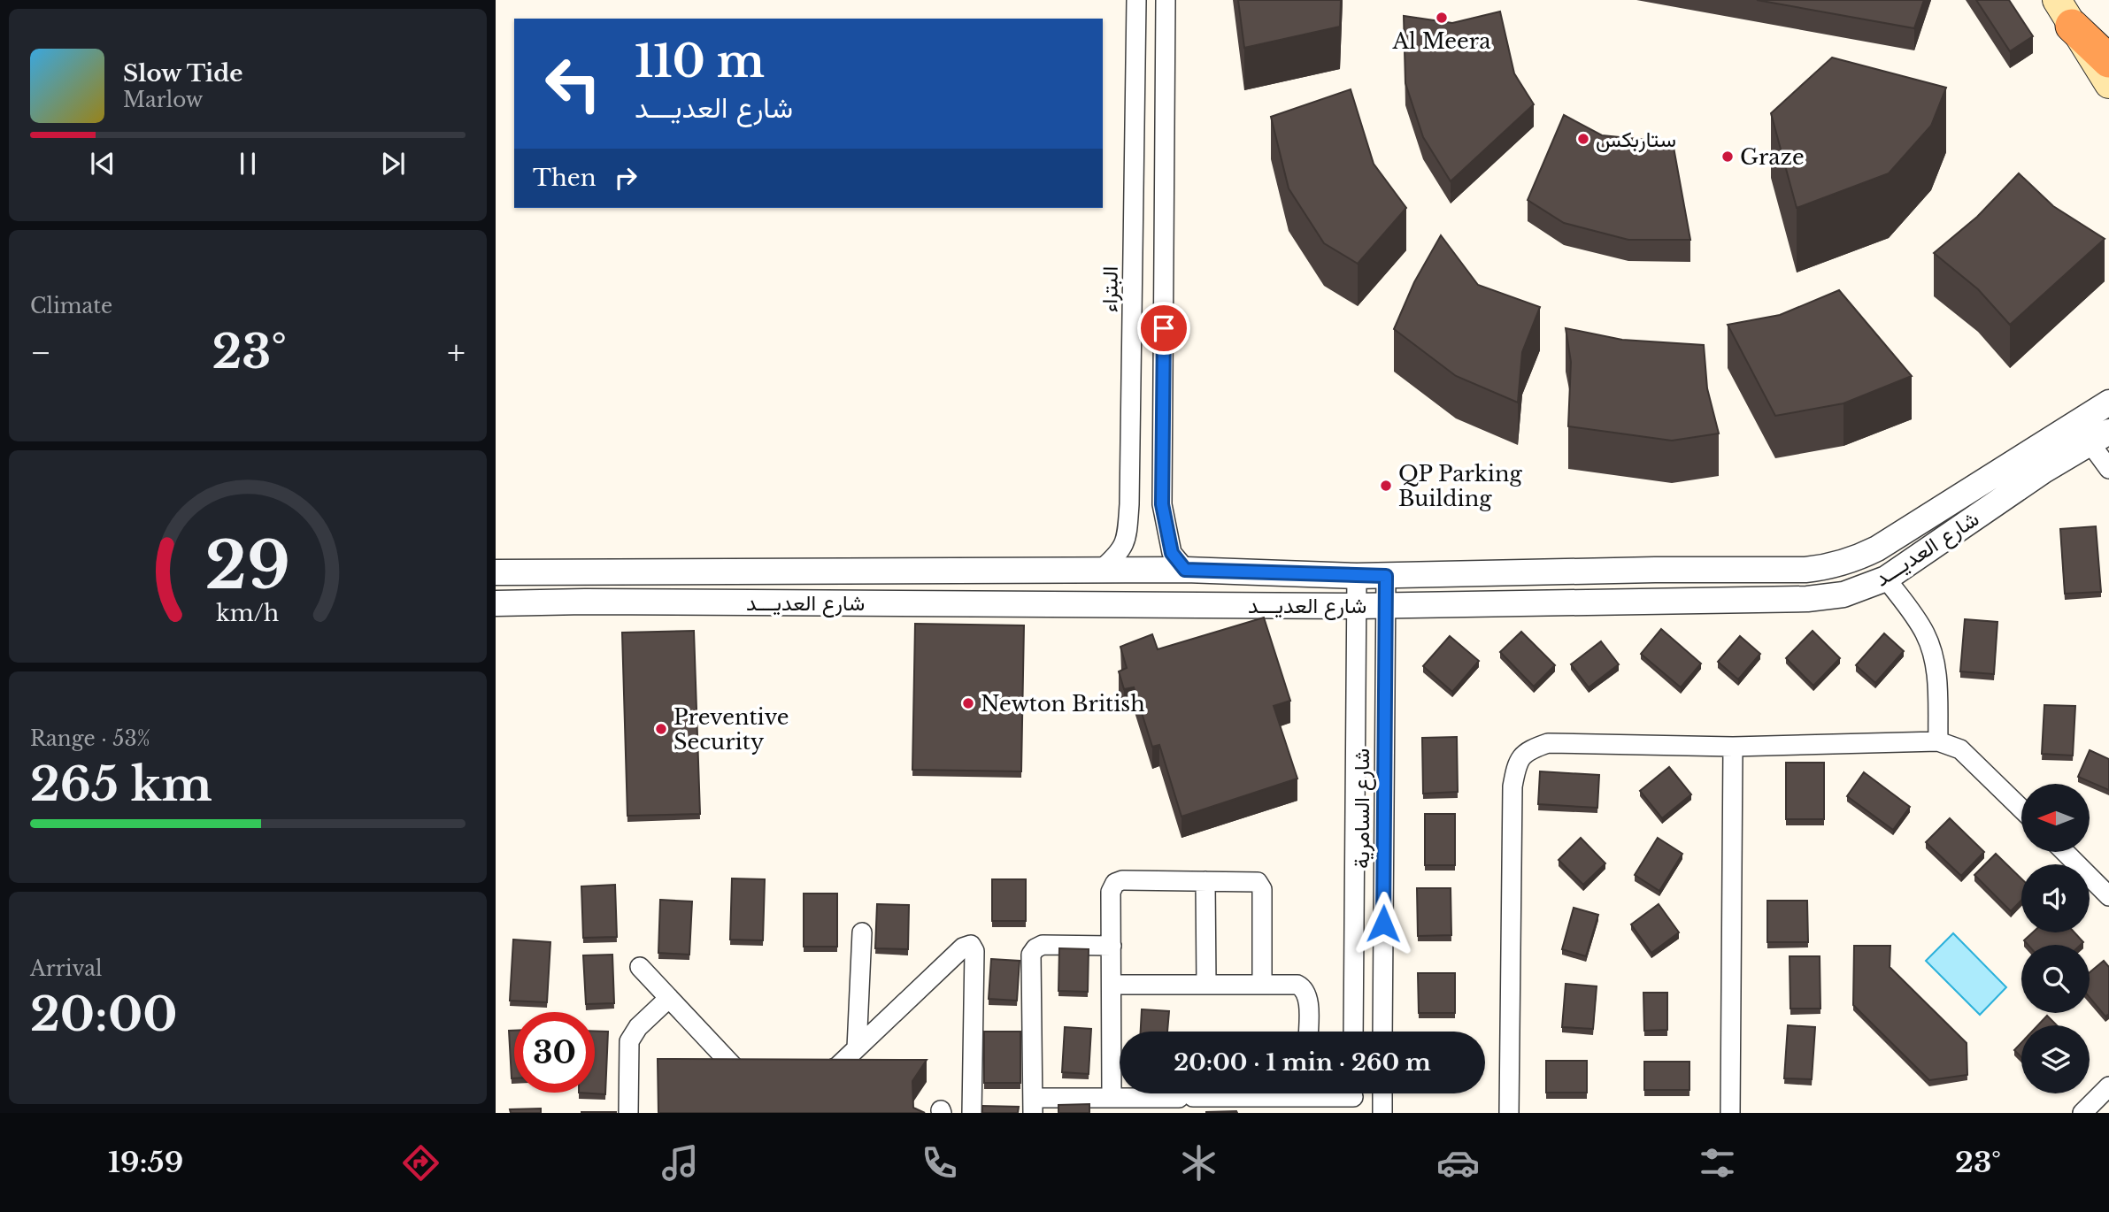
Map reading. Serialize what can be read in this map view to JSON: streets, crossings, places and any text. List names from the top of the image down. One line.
{"streets":{"street":["البتراء","شارع العديـــد","شارع السامرية"]},"crossings":[["البتراء","شارع العديـــد"],["شارع العديـــد","شارع السامرية"]],"places":["Al Meera","ستاربكس","Graze","QP Parking Building","Newton British","Preventive Security"],"north":"left","page":{"turn":["110 m","شارع العديـــد"],"song":["Slow Tide","Marlow"],"then":"Then","tile":["Climate",["Range · 53%","265 km"],["Arrival","20:00"]],"heat":["−","23°","+"],"limit":"30","trip":"20:00 · 1 min · 260 m","tabs":["19:59","23°"],"gauge":["29","km/h"]}}
